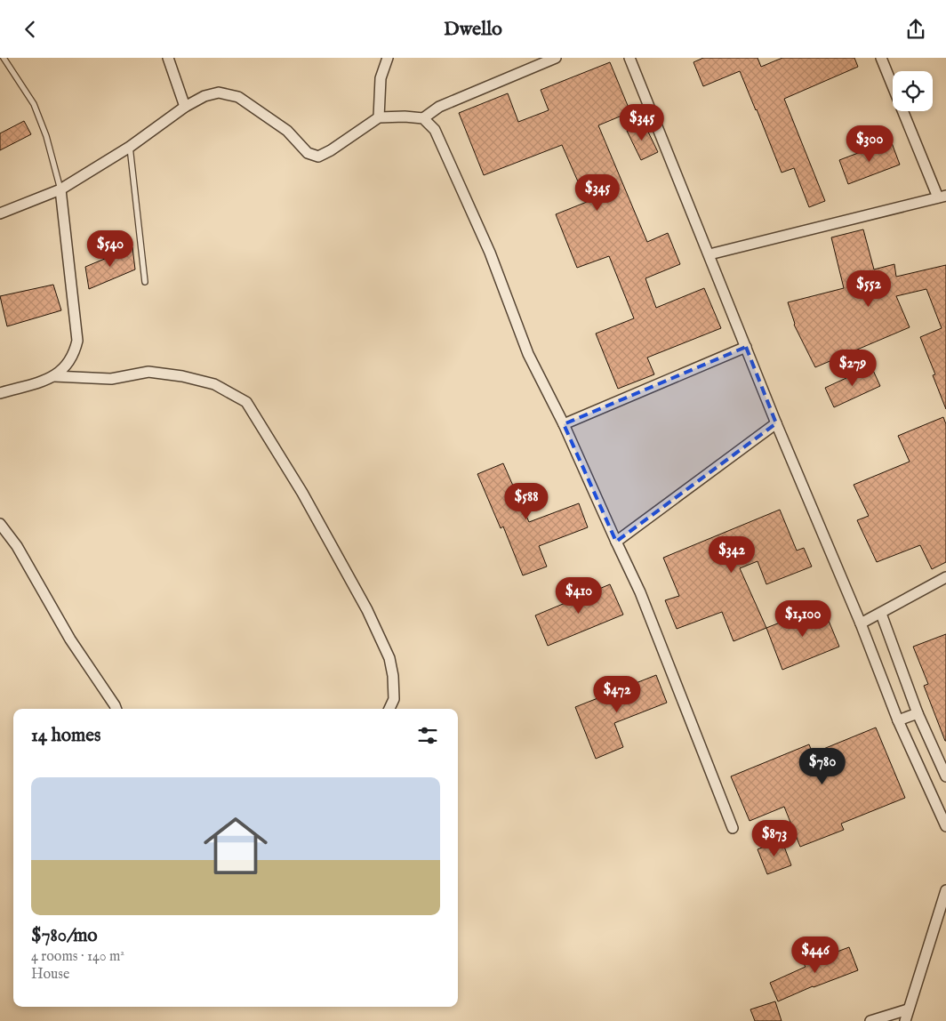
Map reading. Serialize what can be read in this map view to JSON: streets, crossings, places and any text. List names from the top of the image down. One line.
{"page":{"header":"Dwello","price":["$345","$300","$345","$540","$552","$279","$588","$342","$410","$1,100","$472","$780","$873","$446"],"heading":"14 homes","list":[{"name":"$780/mo","note":"4 rooms · 140 m² · House"}]}}
